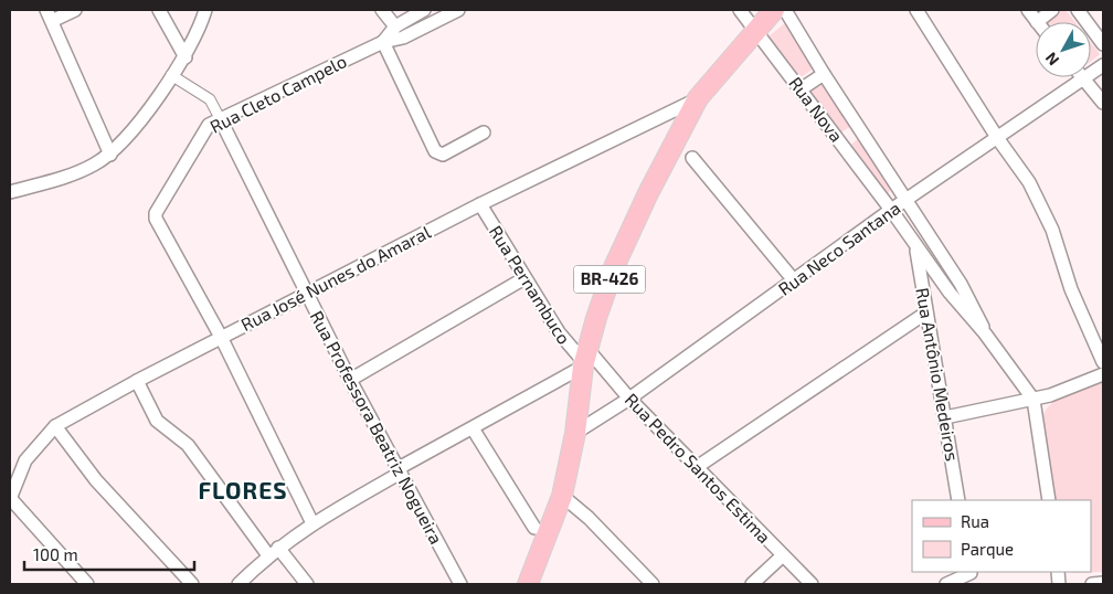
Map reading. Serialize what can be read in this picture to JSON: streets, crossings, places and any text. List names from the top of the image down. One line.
{"streets":{"main road":["BR-426"],"street":["Rua Cleto Campelo","Rua Nova","Rua Neco Santana","Rua José Nunes do Amaral","Rua Pernambuco","Rua Antônio Medeiros","Rua Professora Beatriz Nogueira","Rua Pedro Santos Estima"]},"crossings":[["Rua Cleto Campelo","Rua José Nunes do Amaral"],["Rua Cleto Campelo","Rua Professora Beatriz Nogueira"],["Rua Nova","Rua Neco Santana"],["Rua Nova","BR-426"],["Rua Nova","Rua Antônio Medeiros"],["Rua Neco Santana","BR-426"],["Rua Neco Santana","Rua Pedro Santos Estima"],["Rua José Nunes do Amaral","BR-426"],["Rua José Nunes do Amaral","Rua Pernambuco"],["Rua José Nunes do Amaral","Rua Professora Beatriz Nogueira"],["BR-426","Rua Pernambuco"],["BR-426","Rua Pedro Santos Estima"],["Rua Pernambuco","Rua Pedro Santos Estima"]],"districts":["FLORES"],"legend":["Rua","Parque"],"scale_bar":"100 m","north":"bottom left"}
